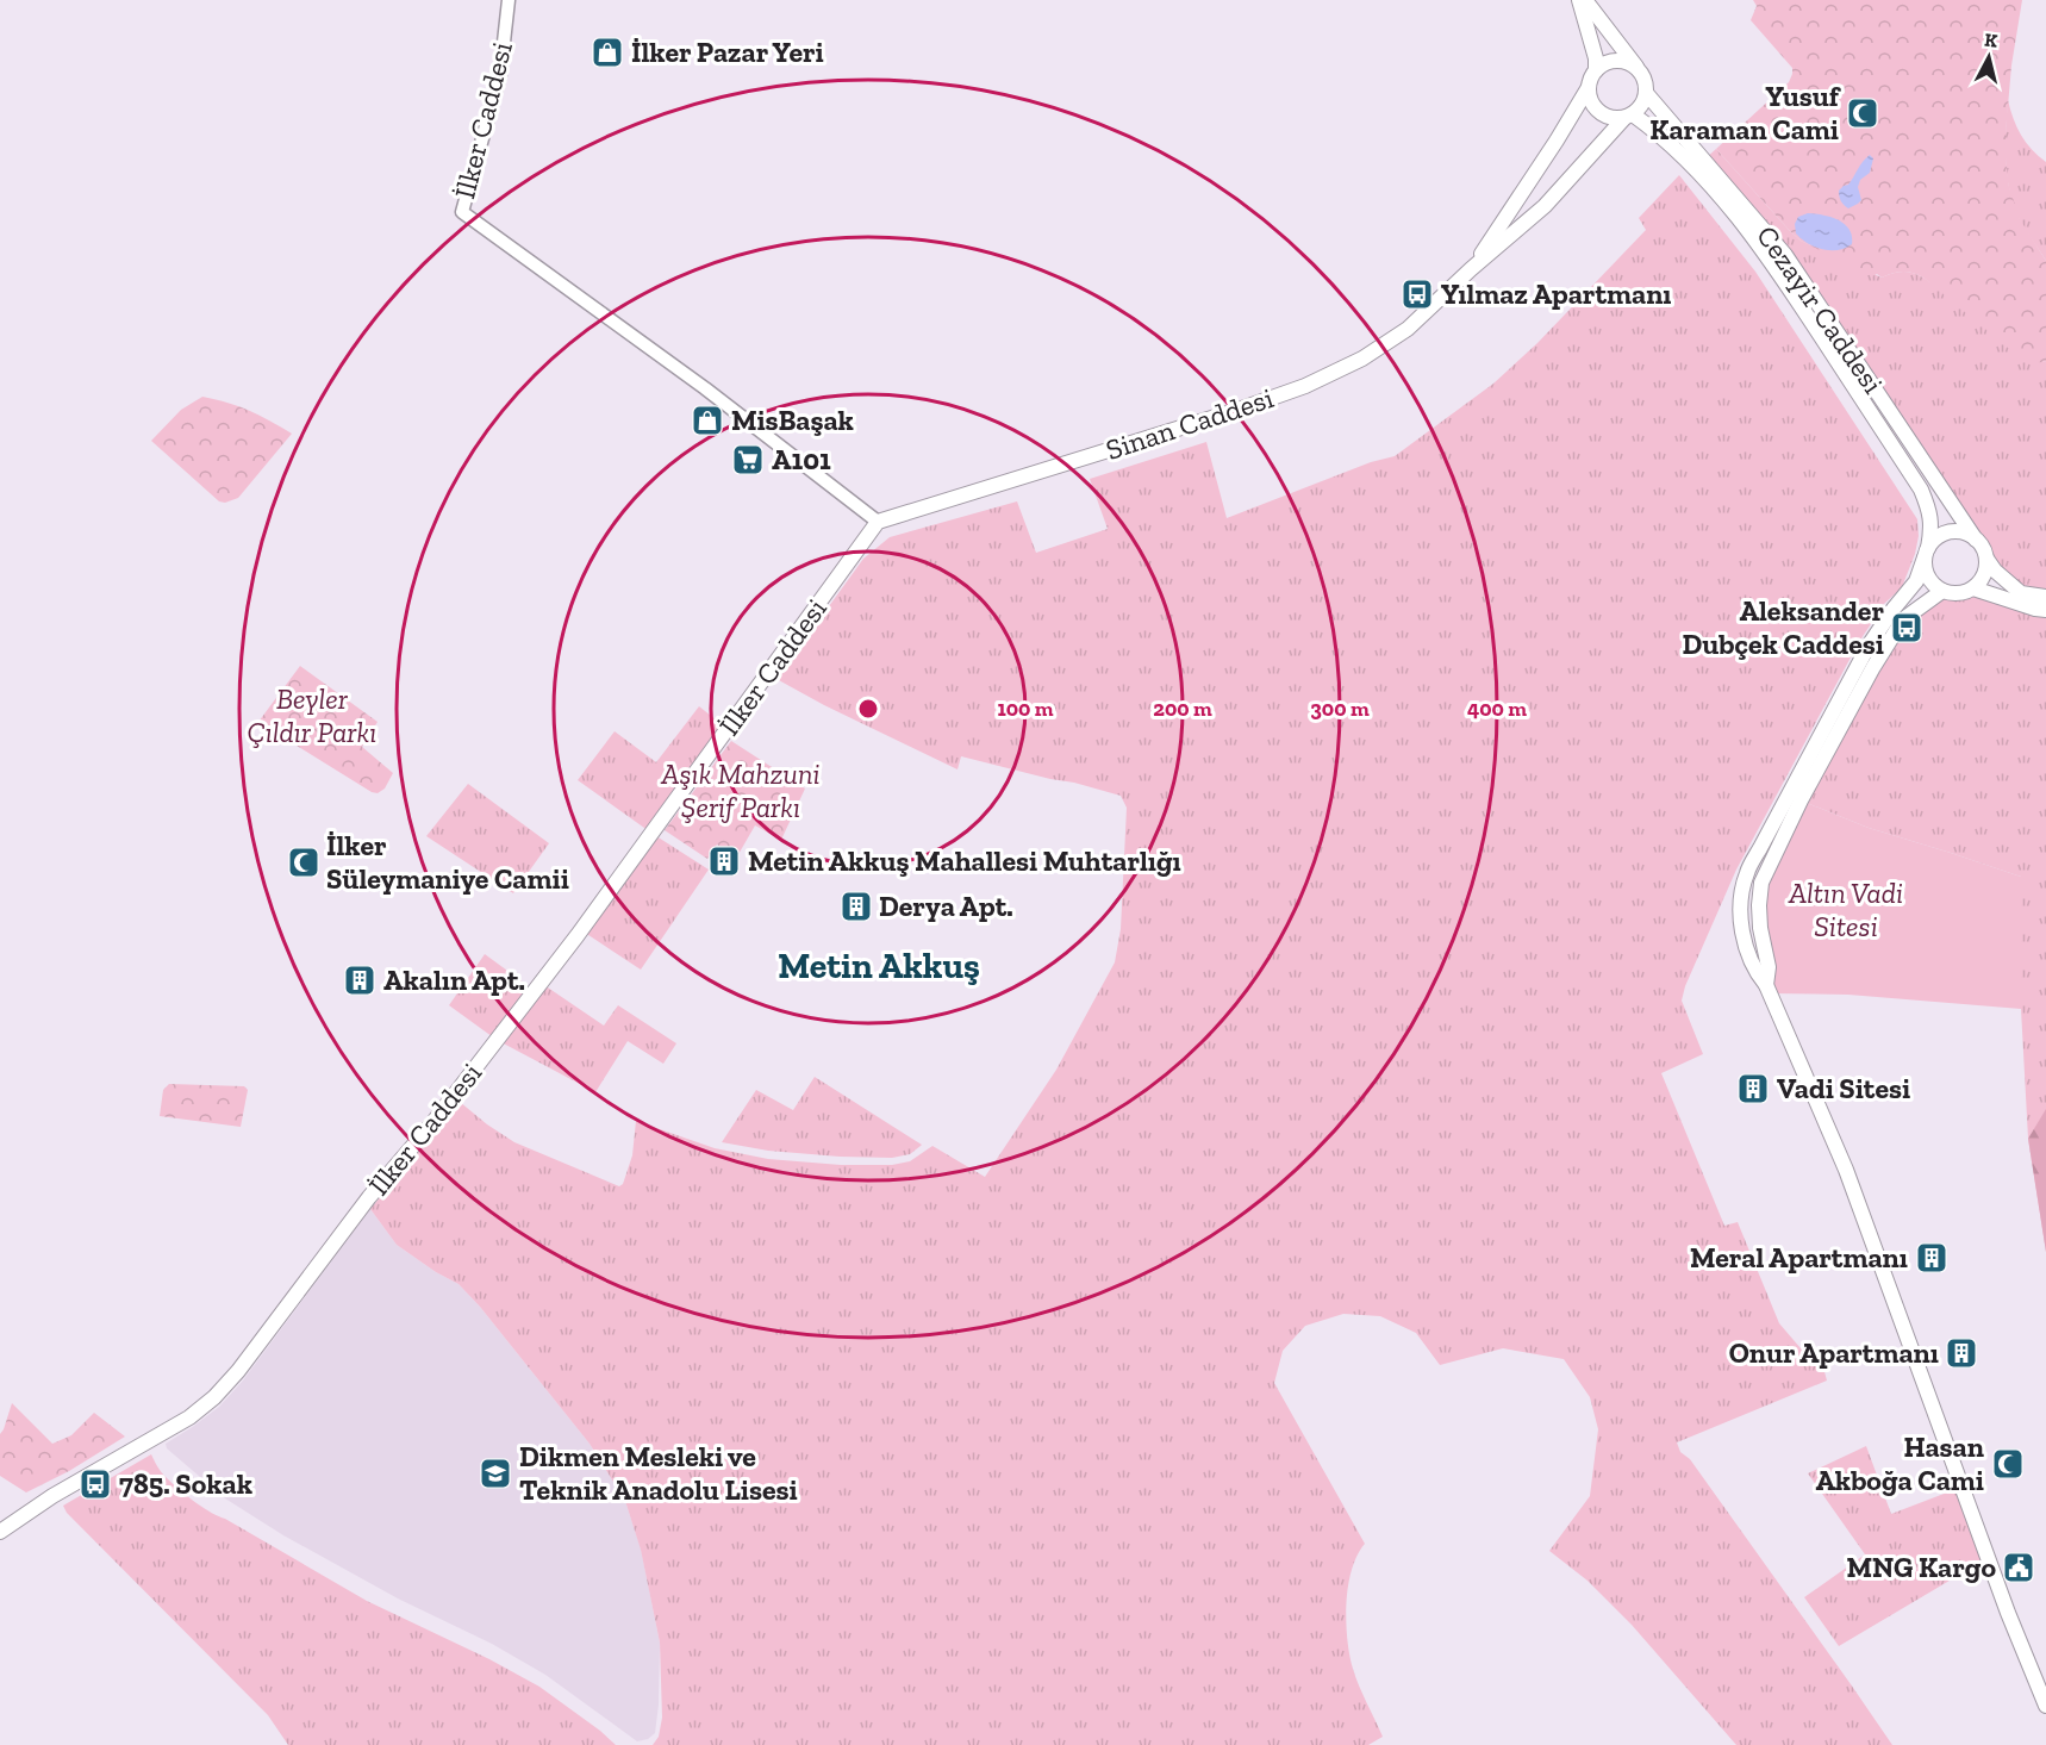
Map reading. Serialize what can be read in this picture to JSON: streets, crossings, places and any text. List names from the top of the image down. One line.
{"streets":{"main road":["İlker Caddesi","Cezayir Caddesi","Sinan Caddesi"]},"crossings":[["İlker Caddesi","Sinan Caddesi"],["Cezayir Caddesi","Sinan Caddesi"]],"districts":["Metin Akkuş"],"parks":["Beyler Çıldır Parkı","Aşık Mahzuni Şerif Parkı","Altın Vadi Sitesi"],"places":{"shop":["İlker Pazar Yeri","MisBaşak"],"mosque":["Yusuf Karaman Cami","İlker Süleymaniye Camii","Hasan Akboğa Cami"],"bus stop":["Yılmaz Apartmanı","Aleksander Dubçek Caddesi","785. Sokak"],"supermarket":["A101"],"building":["Metin Akkuş Mahallesi Muhtarlığı","Derya Apt.","Akalın Apt.","Vadi Sitesi","Meral Apartmanı","Onur Apartmanı"],"school or university":["Dikmen Mesleki ve Teknik Anadolu Lisesi"],"public building":["MNG Kargo"]},"north":"top","rings":["100 m","200 m","300 m","400 m"]}
